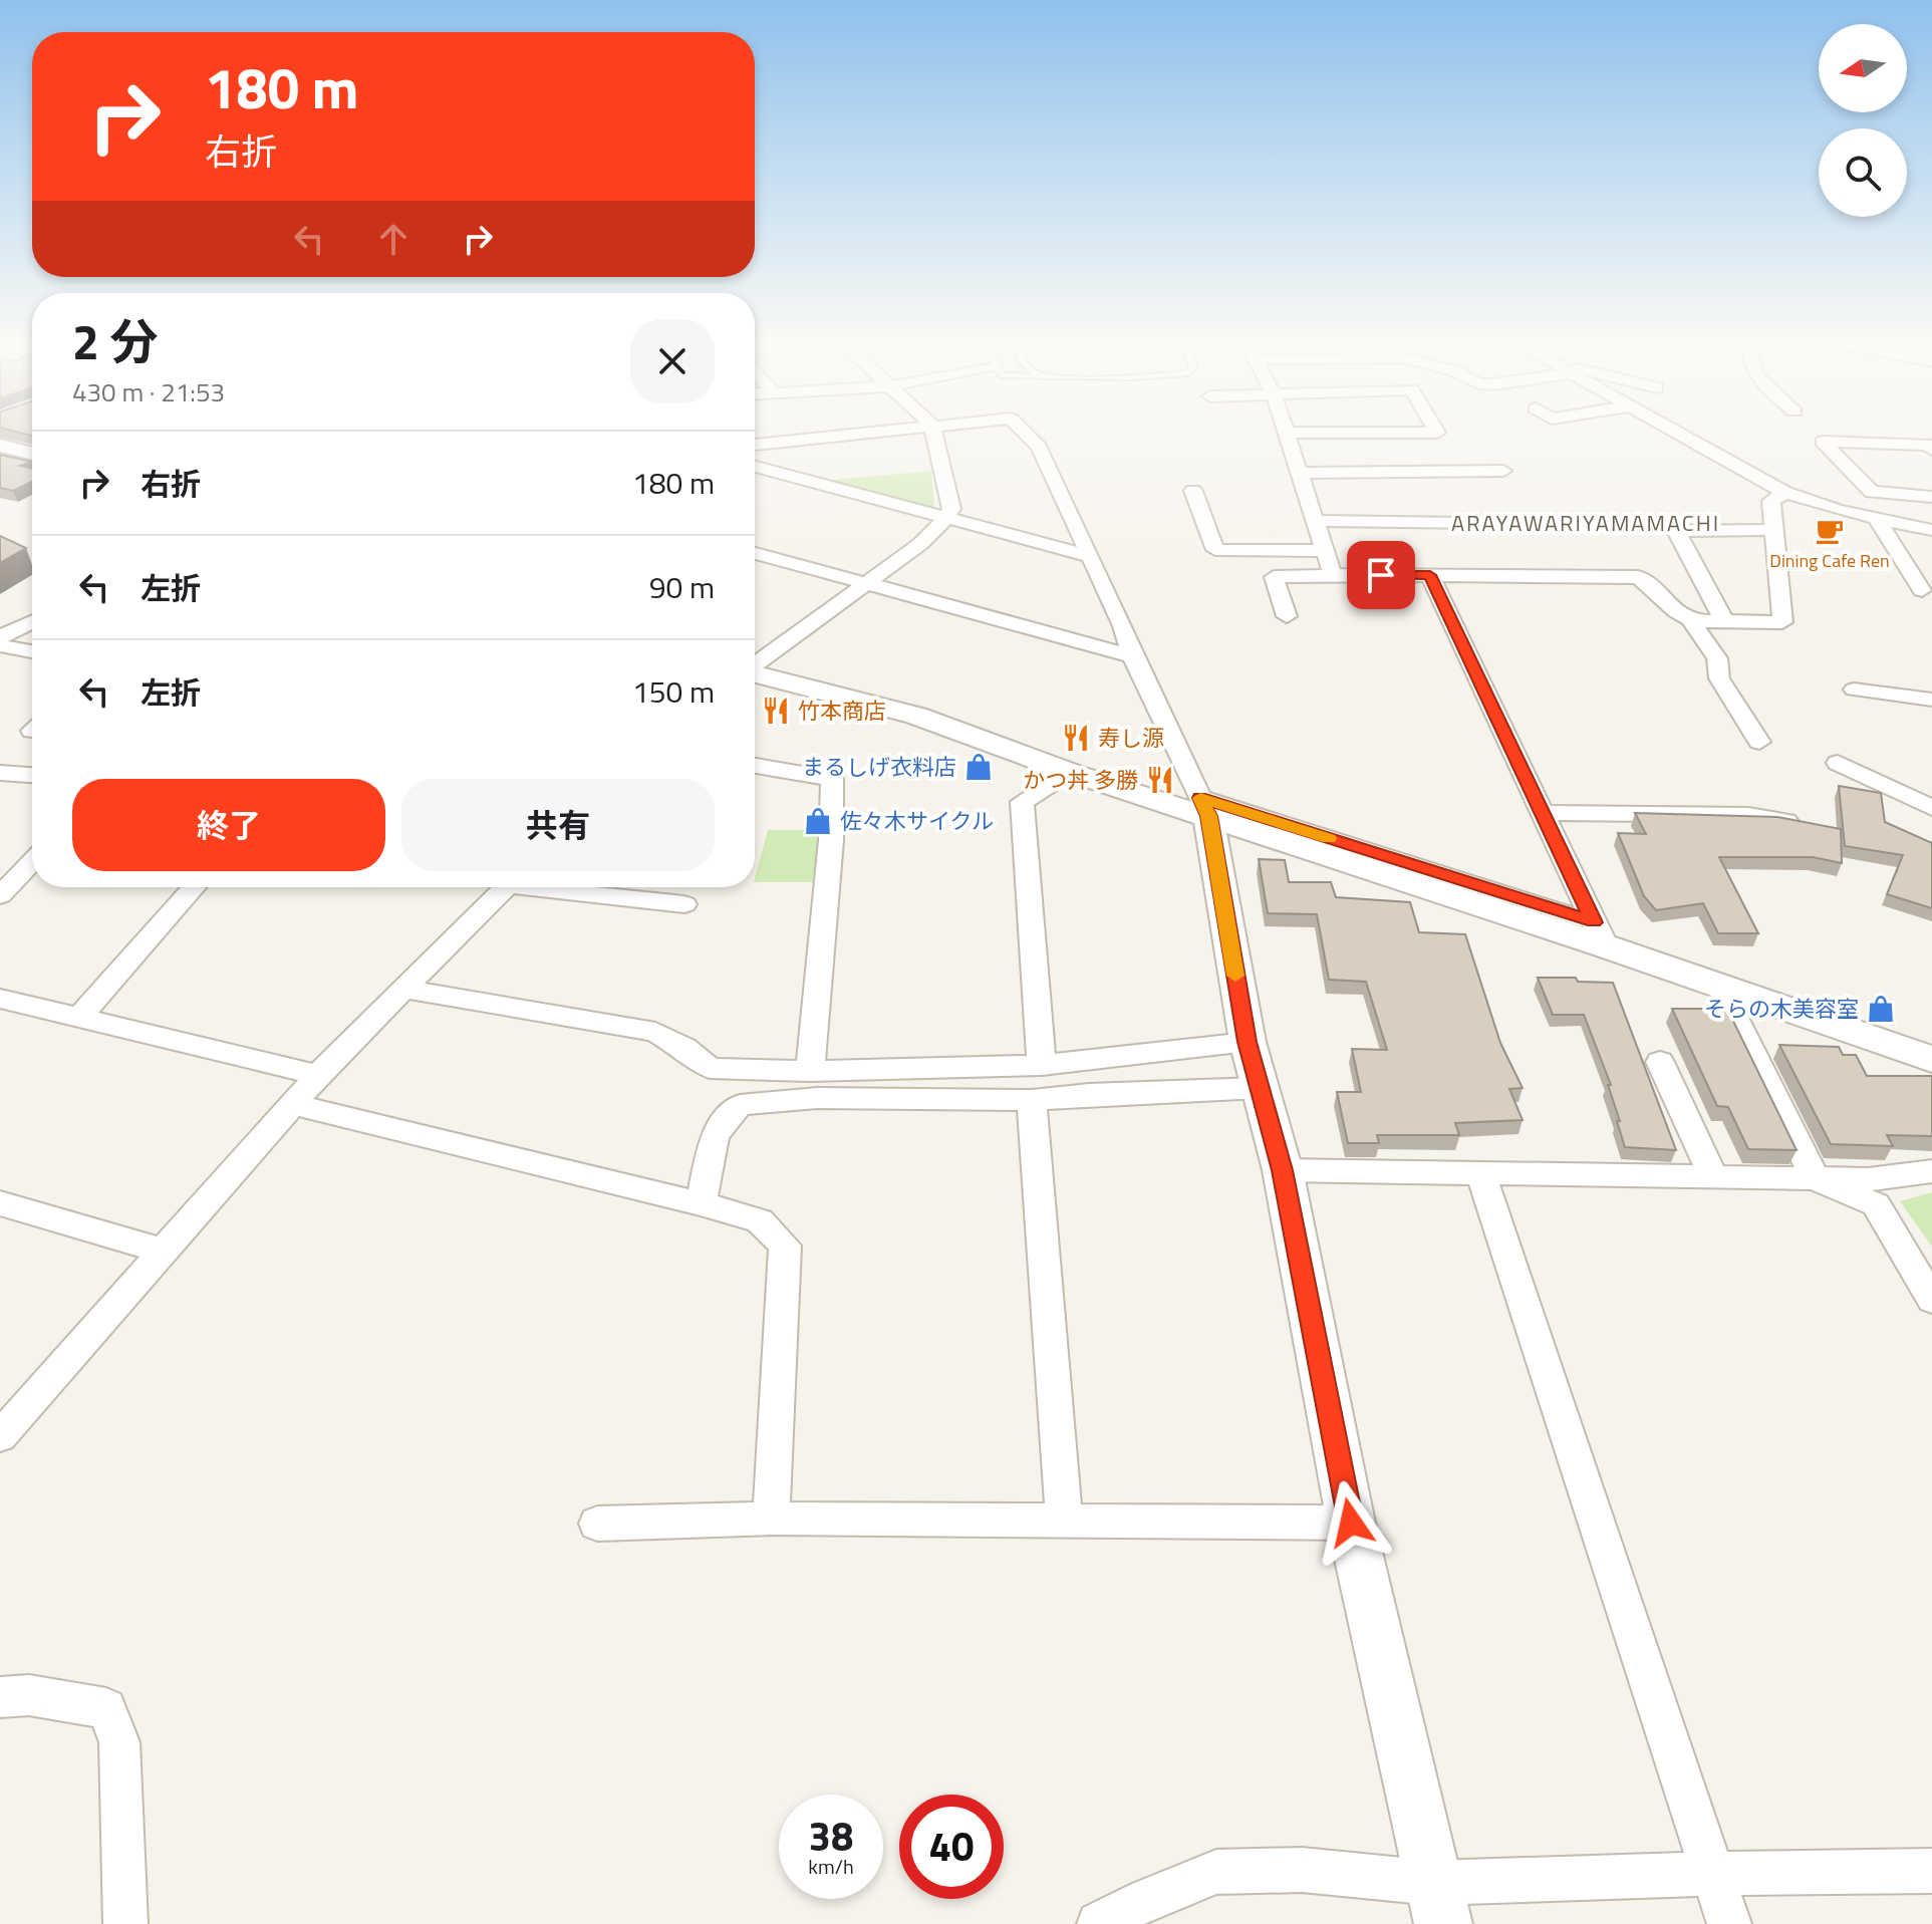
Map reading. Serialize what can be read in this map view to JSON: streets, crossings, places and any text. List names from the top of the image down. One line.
{"districts":["ARAYAWARIYAMAMACHI"],"places":{"cafe":["Dining Cafe Ren"],"restaurant":["竹本商店","寿し源","かつ丼 多勝"],"shop":["まるしげ衣料店","佐々木サイクル","そらの木美容室"]},"north":"left","page":{"turn":["180 m","右折"],"heading":["2 分","430 m · 21:53"],"list":[{"name":"右折","value":"180 m"},{"name":"左折","value":"90 m"},{"name":"左折","value":"150 m"}],"buttons":["終了","共有"],"speed":"38 km/h","limit":"40"}}
